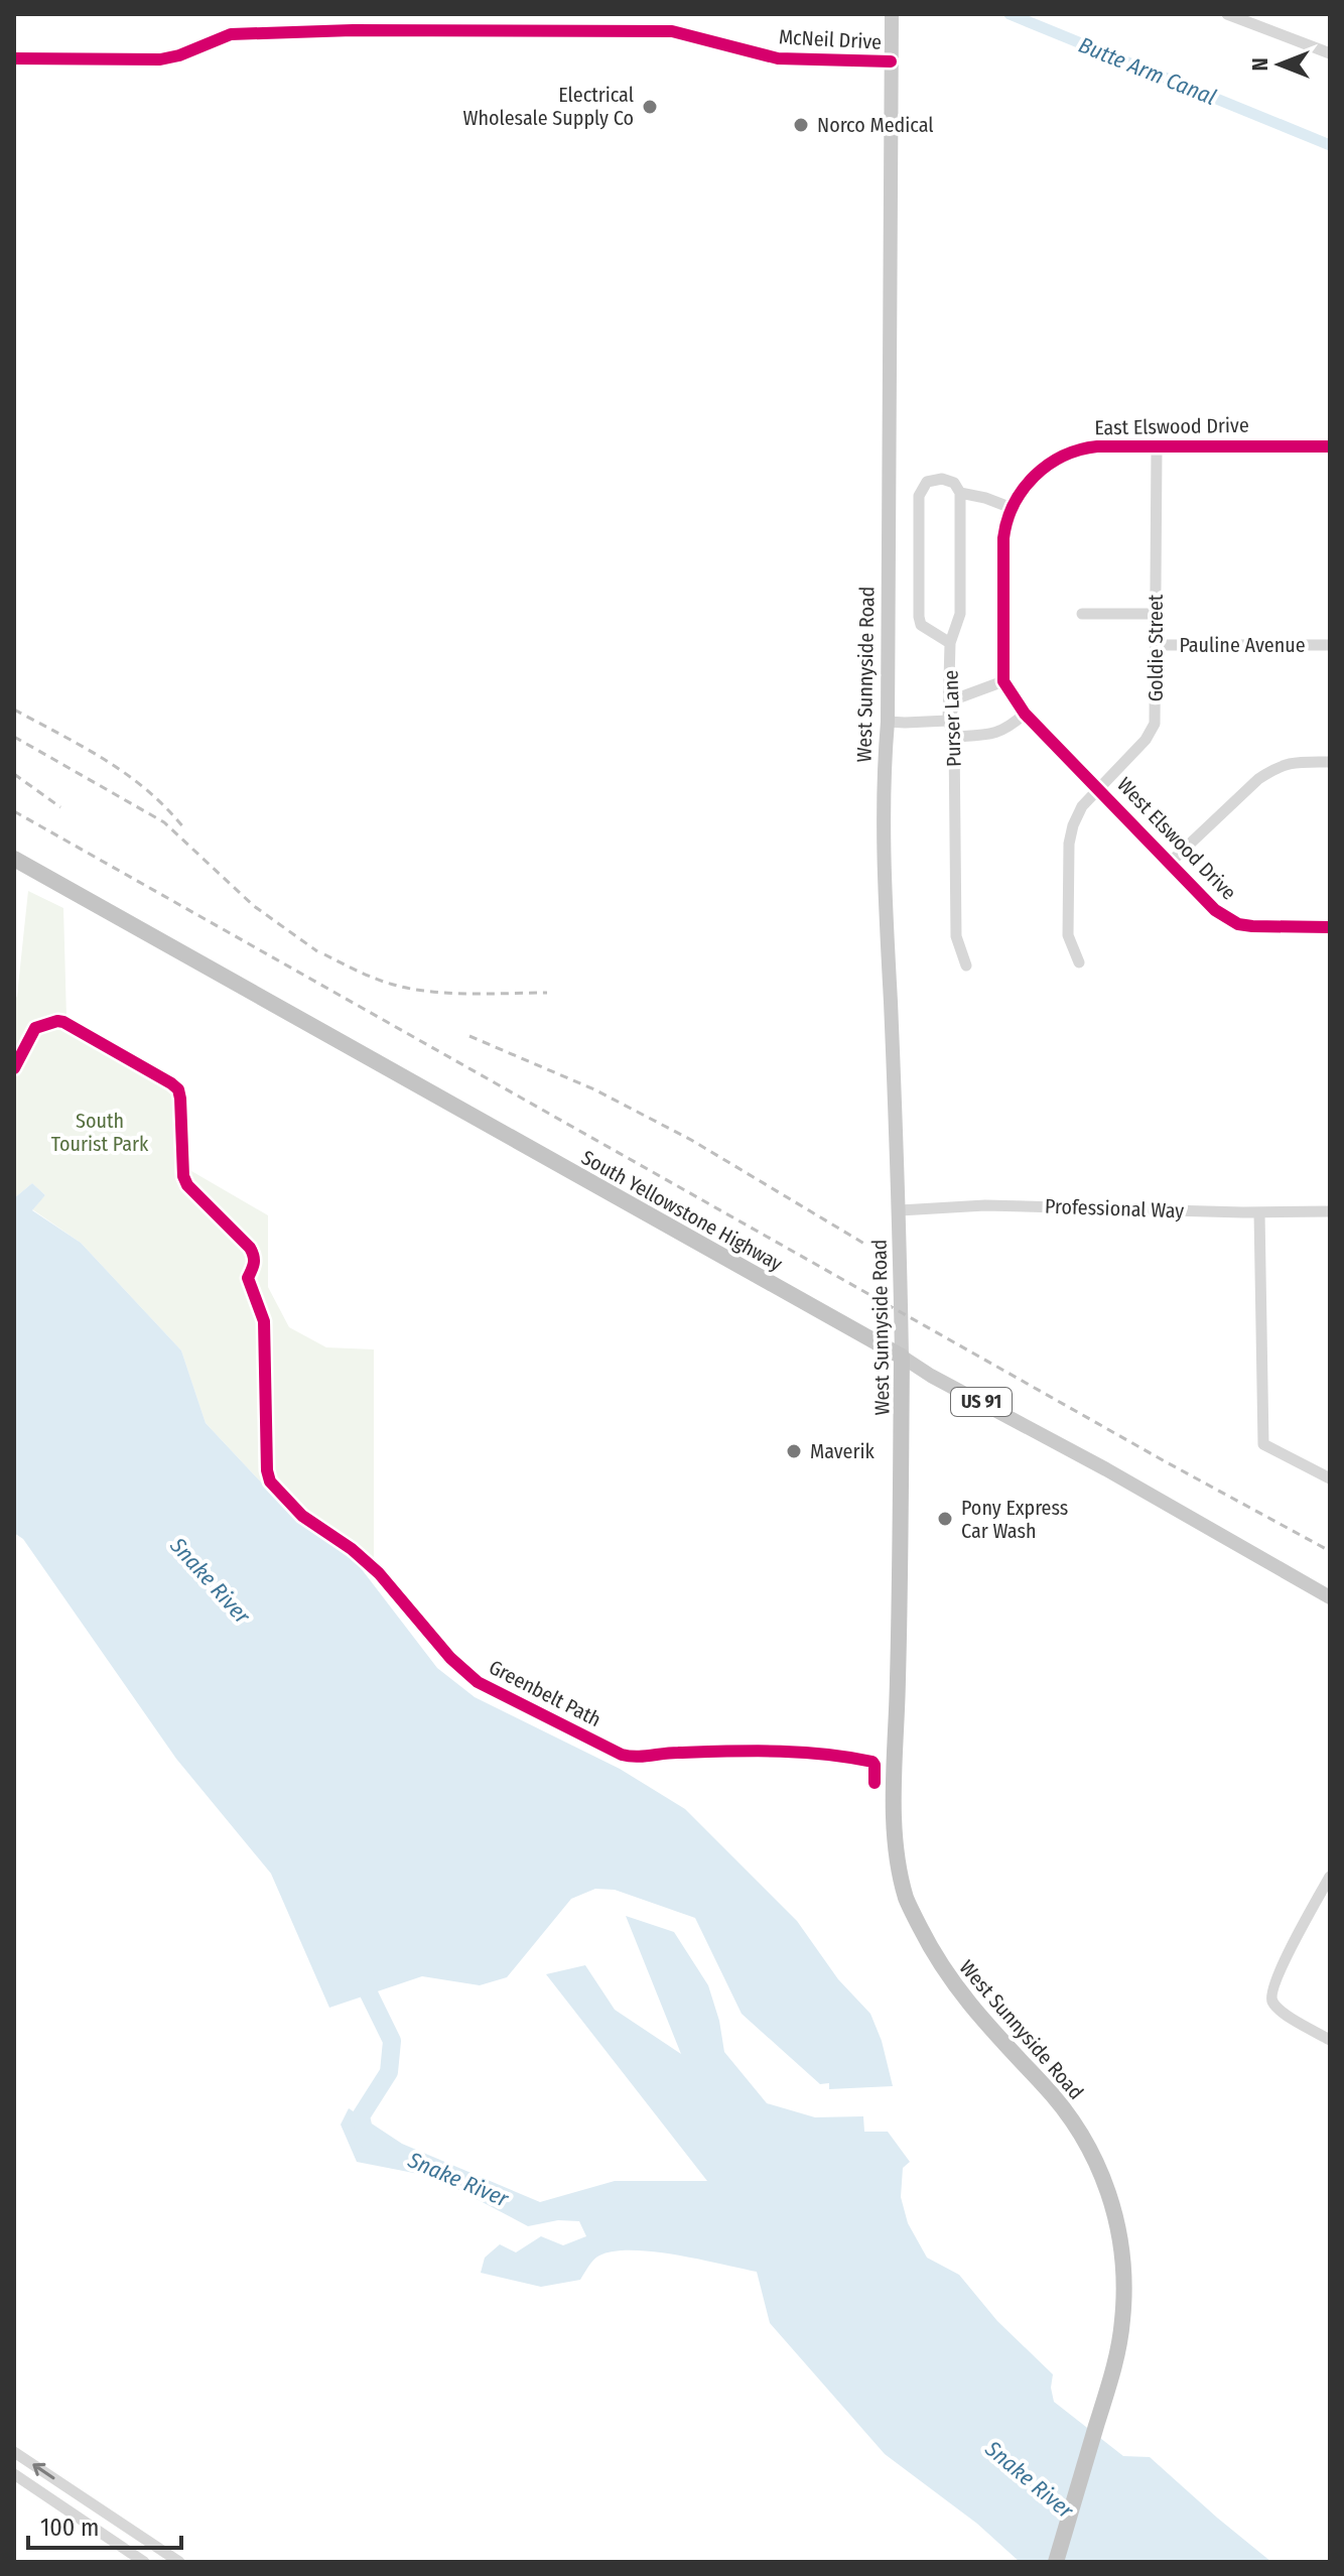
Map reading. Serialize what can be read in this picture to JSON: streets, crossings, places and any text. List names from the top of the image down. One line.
{"streets":{"highway":["West Sunnyside Road","South Yellowstone Highway"],"main road":["US 91"],"street":["McNeil Drive","East Elswood Drive","Pauline Avenue","Goldie Street","Purser Lane","West Elswood Drive","Professional Way"],"cycle path":["Greenbelt Path"]},"crossings":[["McNeil Drive","West Sunnyside Road"],["East Elswood Drive","Goldie Street"],["Pauline Avenue","Goldie Street"],["Goldie Street","West Elswood Drive"],["West Sunnyside Road","Professional Way"],["West Sunnyside Road","South Yellowstone Highway"]],"water":["Butte Arm Canal","Snake River"],"parks":["South Tourist Park"],"places":["Electrical Wholesale Supply Co","Norco Medical","Maverik","Pony Express Car Wash"],"scale_bar":"100 m","north":"left"}
